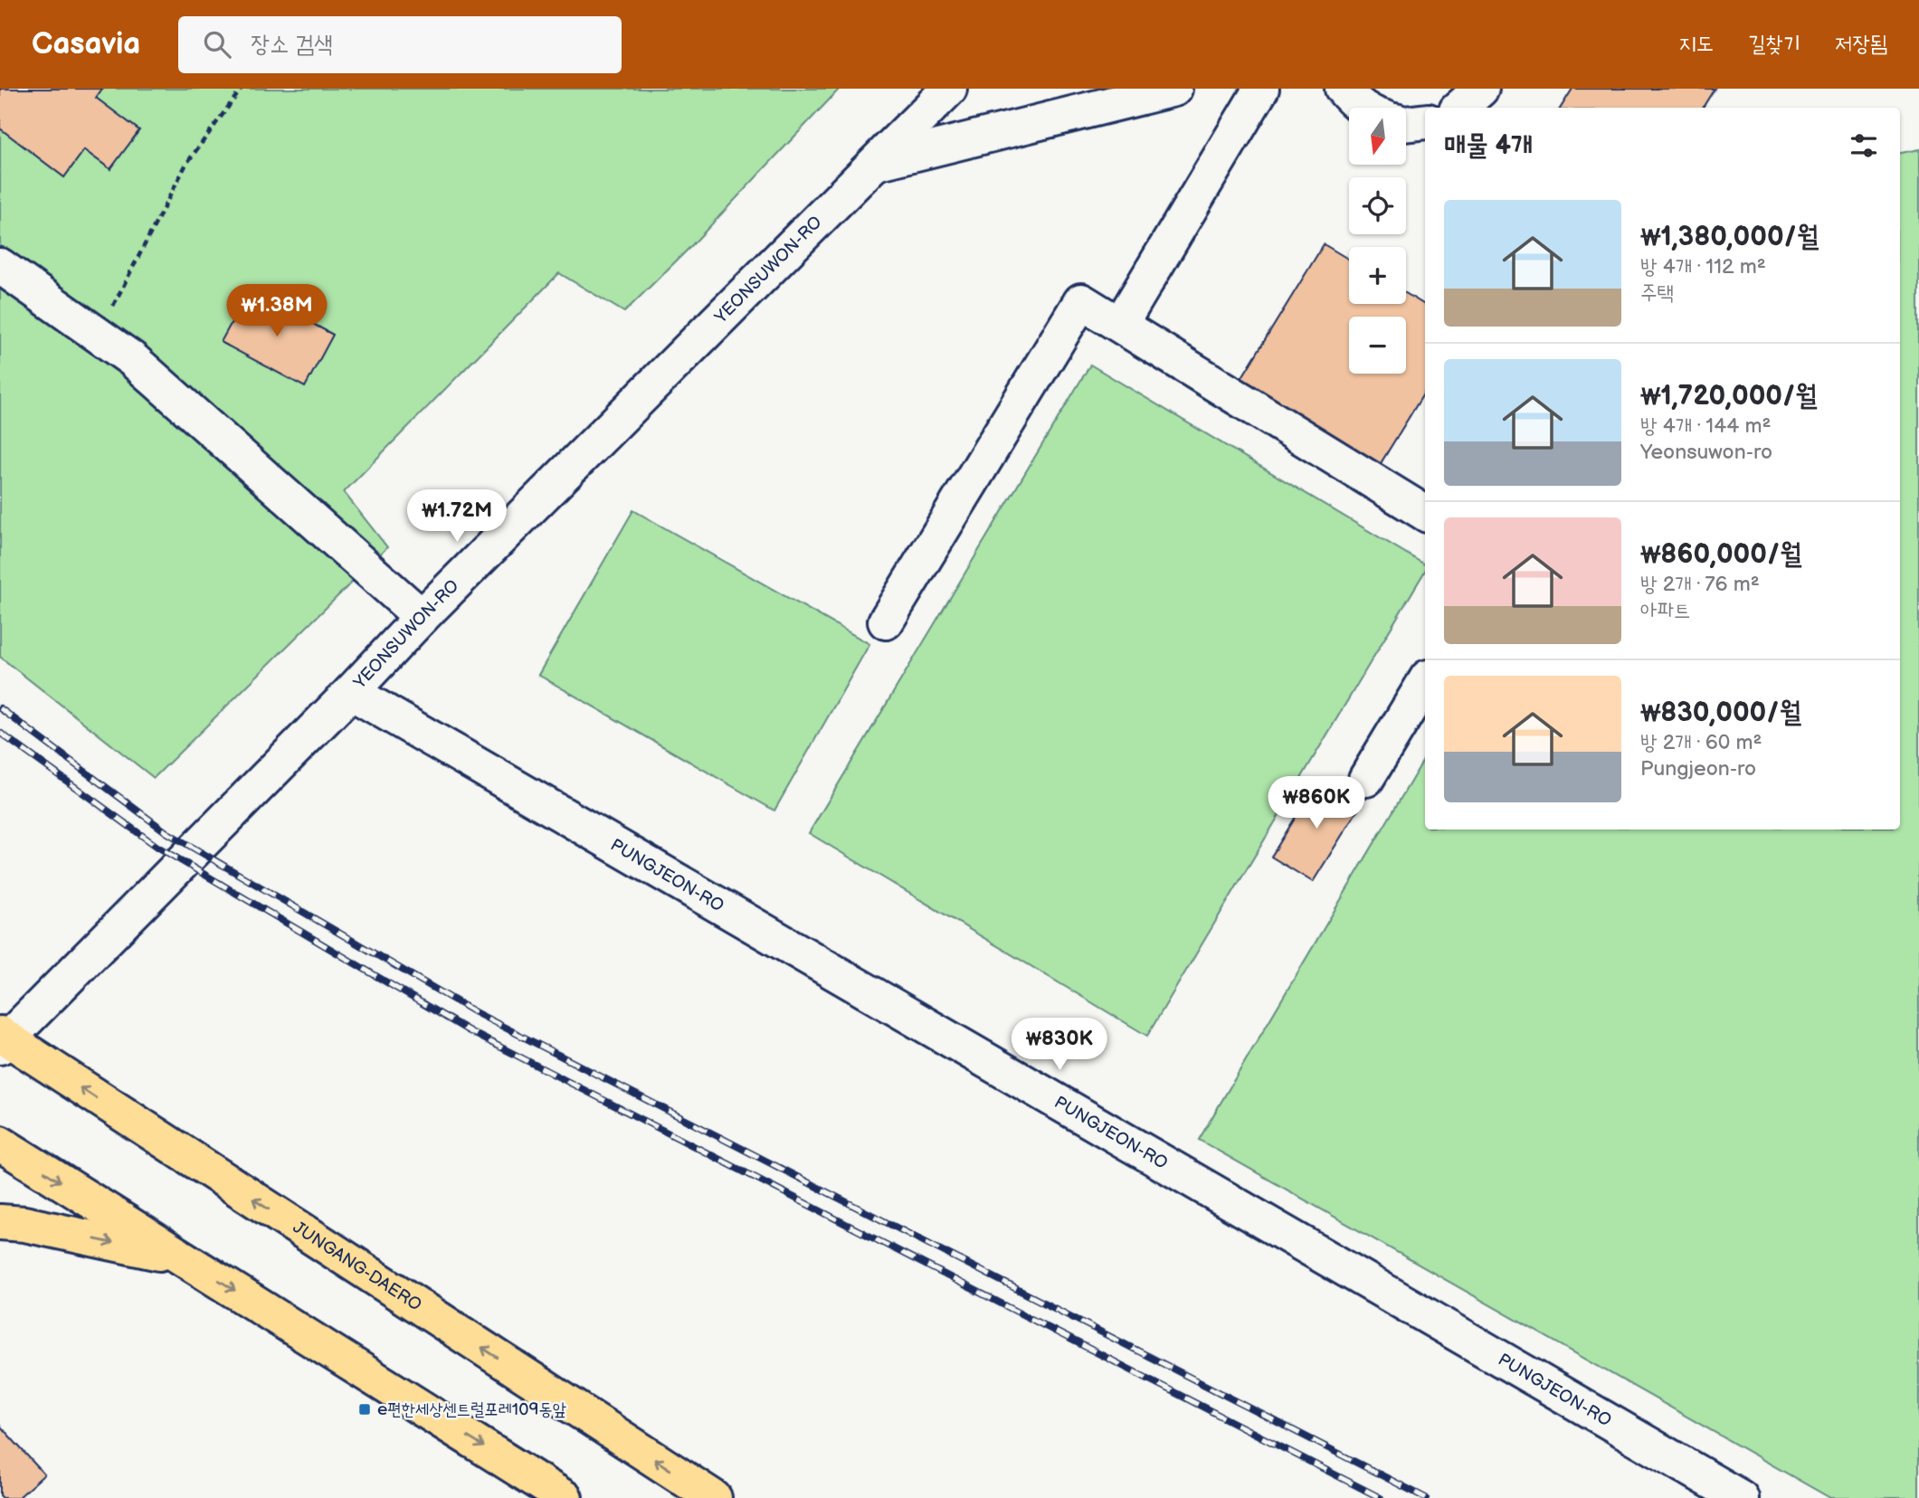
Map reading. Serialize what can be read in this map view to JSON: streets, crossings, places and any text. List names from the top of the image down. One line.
{"streets":{"main road":["JUNGANG-DAERO"],"street":["YEONSUWON-RO","PUNGJEON-RO"]},"crossings":[["YEONSUWON-RO","PUNGJEON-RO"],["YEONSUWON-RO","JUNGANG-DAERO"]],"places":{"transit":["e편한세상센트럴포레109동앞"]},"north":"bottom","page":{"header":"Casavia","search":"장소 검색","nav":["지도","길찾기","저장됨"],"map_buttons":["+","−"],"heading":"매물 4개","list":[{"name":"₩1,380,000/월","note":"방 4개 · 112 m² · 주택"},{"name":"₩1,720,000/월","note":"방 4개 · 144 m² · Yeonsuwon-ro"},{"name":"₩860,000/월","note":"방 2개 · 76 m² · 아파트"},{"name":"₩830,000/월","note":"방 2개 · 60 m² · Pungjeon-ro"}],"price":["₩1.38M","₩1.72M","₩860K","₩830K"]}}
